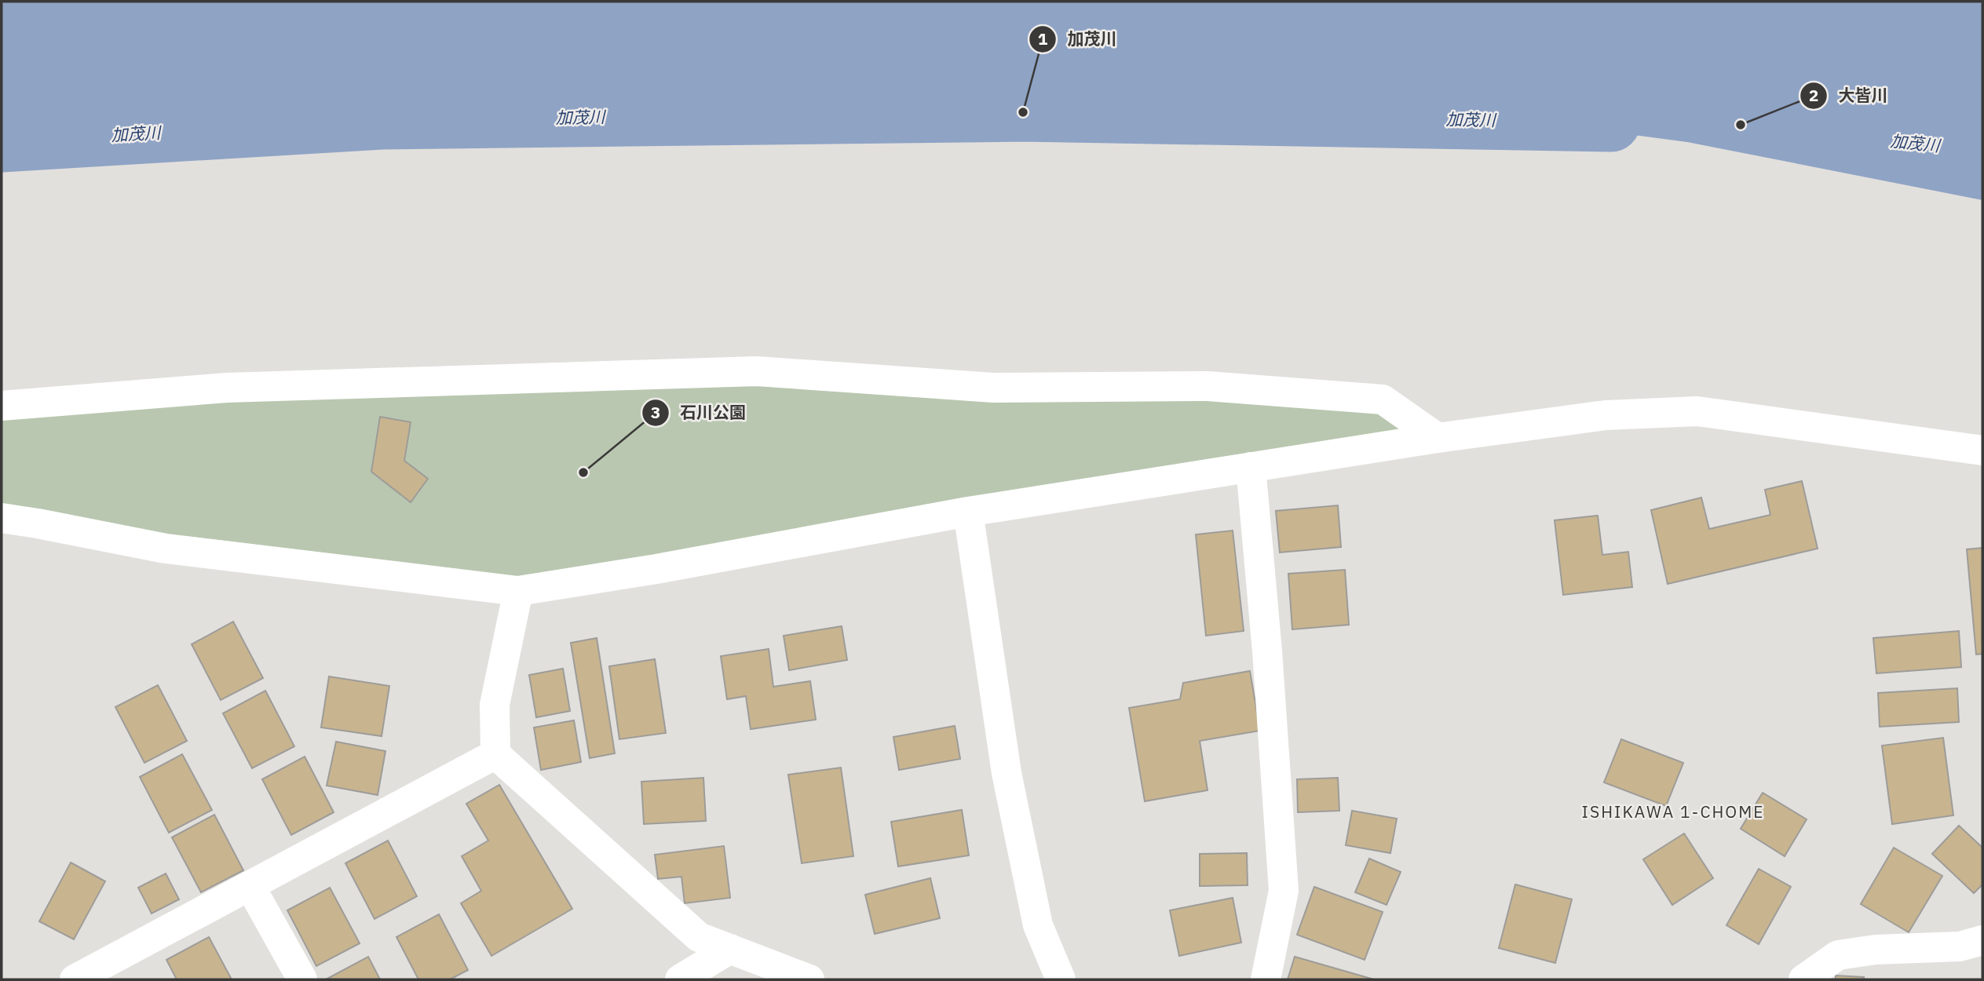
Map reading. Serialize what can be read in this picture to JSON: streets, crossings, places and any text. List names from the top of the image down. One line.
{"districts":["ISHIKAWA 1-CHOME"],"water":["加茂川"],"places":["加茂川","大皆川","石川公園"]}
